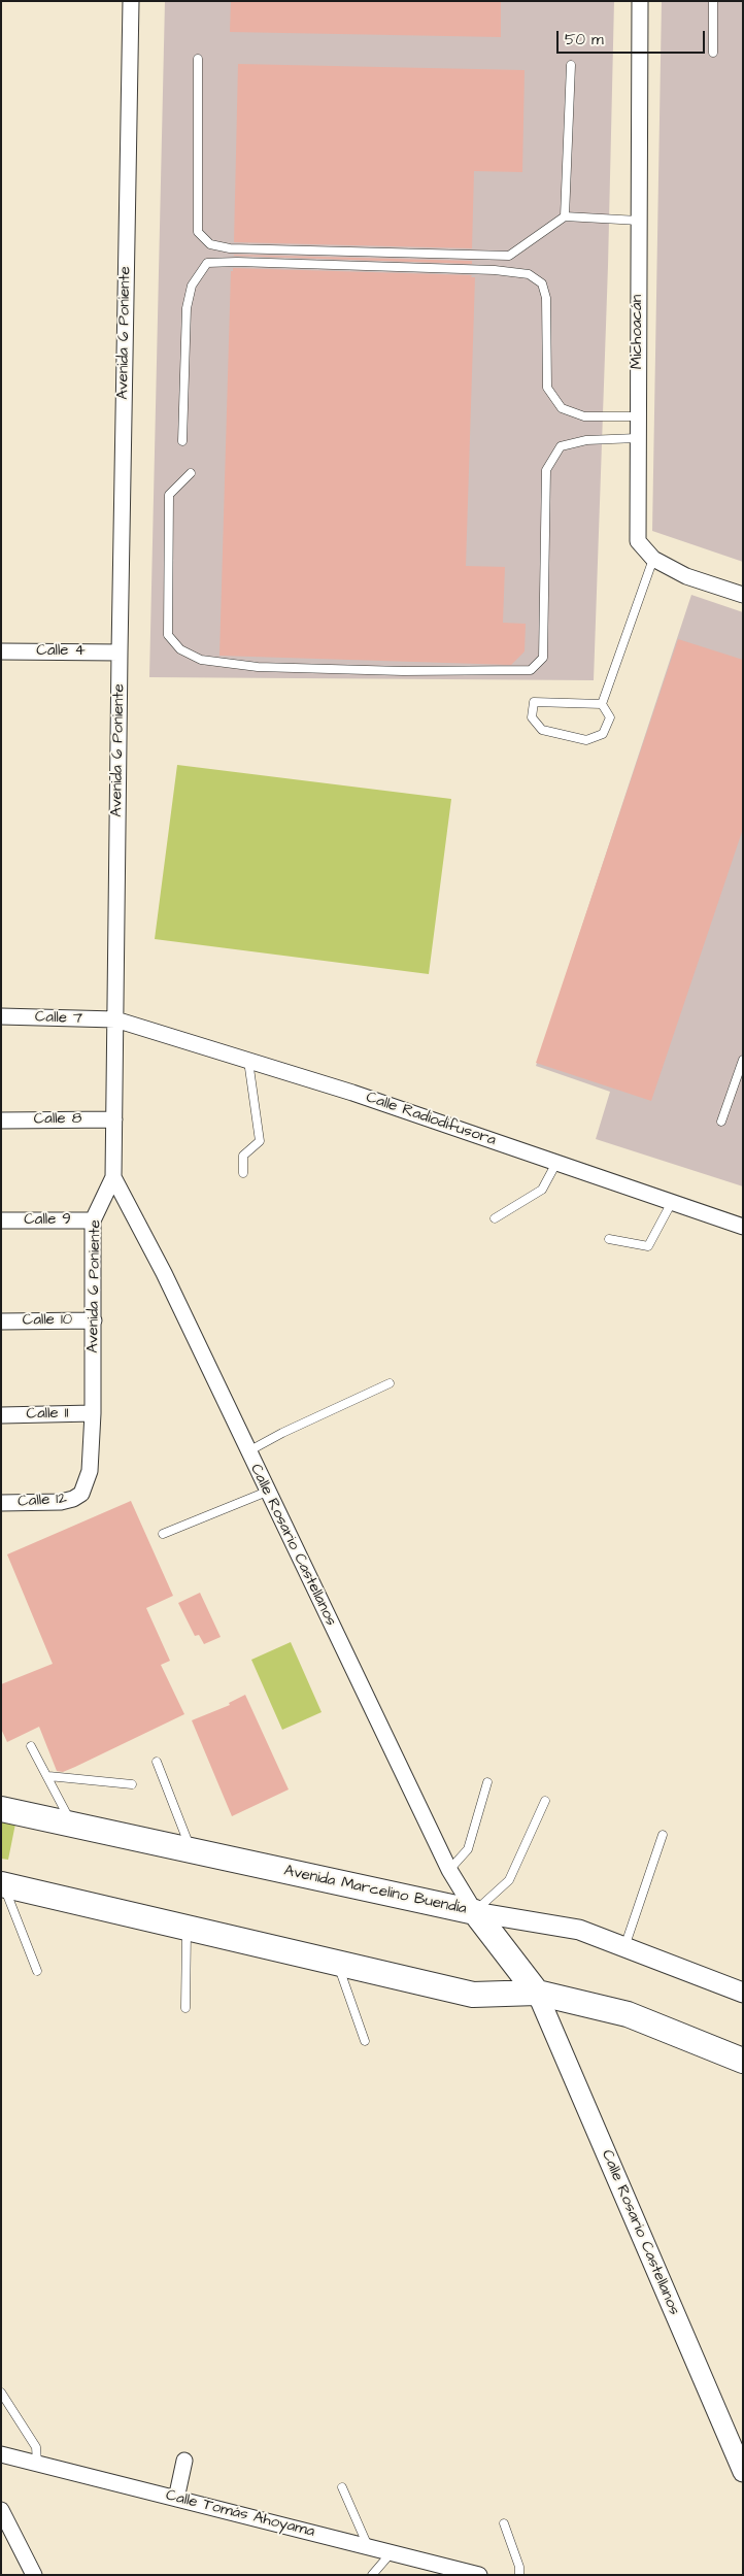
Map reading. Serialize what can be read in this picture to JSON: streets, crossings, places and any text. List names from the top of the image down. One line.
{"streets":{"main road":["Avenida Marcelino Buendía"],"street":["Michoacán","Avenida 6 Poniente","Calle 4","Calle 7","Calle 8","Calle Radiodifusora","Calle 9","Calle 10","Calle 11","Calle 12","Calle Rosario Castellanos","Calle Tomás Ahoyama"]},"crossings":[["Avenida 6 Poniente","Calle 4"],["Avenida 6 Poniente","Calle 7"],["Avenida 6 Poniente","Calle 8"],["Avenida 6 Poniente","Calle Radiodifusora"],["Avenida 6 Poniente","Calle 9"],["Avenida 6 Poniente","Calle 10"],["Avenida 6 Poniente","Calle 11"],["Avenida 6 Poniente","Calle 12"],["Avenida 6 Poniente","Calle Rosario Castellanos"],["Calle 7","Calle Radiodifusora"],["Calle Rosario Castellanos","Avenida Marcelino Buendía"]],"scale_bar":"50 m"}
